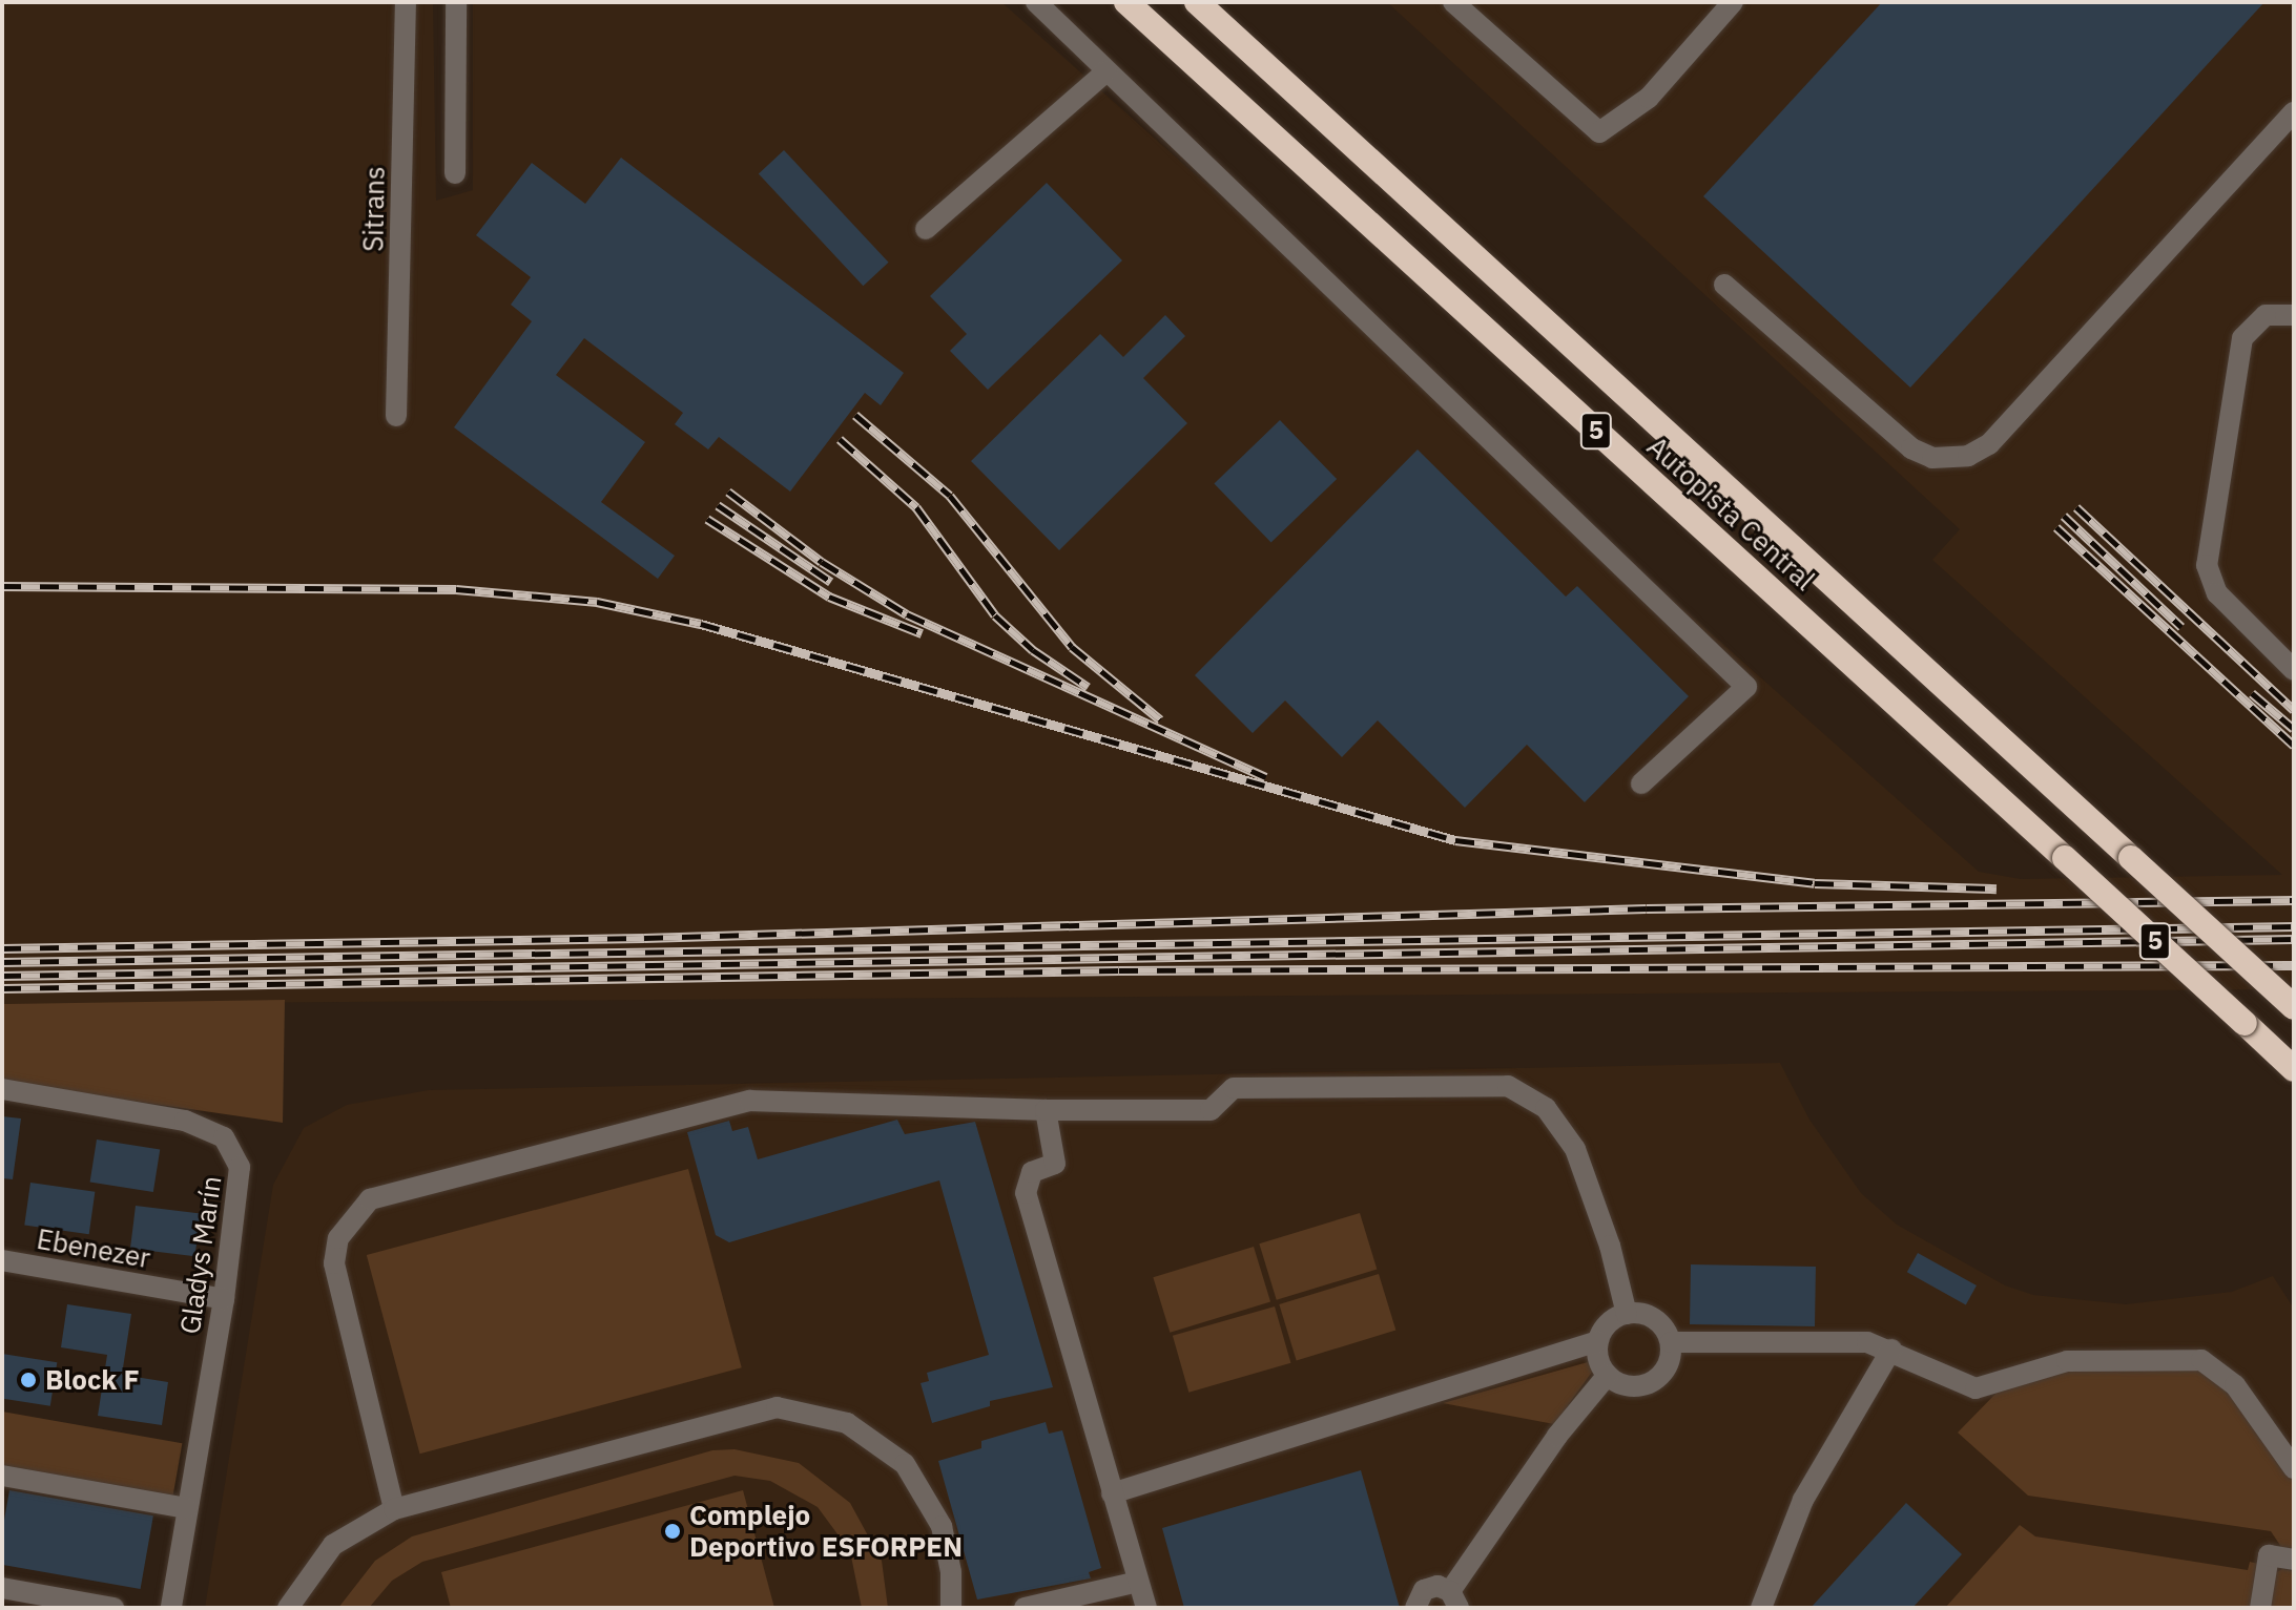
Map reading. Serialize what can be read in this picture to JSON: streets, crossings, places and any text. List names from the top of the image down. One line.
{"streets":{"highway":["5","Autopista Central"],"street":["Sitrans","Ebenezer","Gladys Marín"]},"crossings":[["Ebenezer","Gladys Marín"]],"places":["Block F","Complejo Deportivo ESFORPEN"]}
